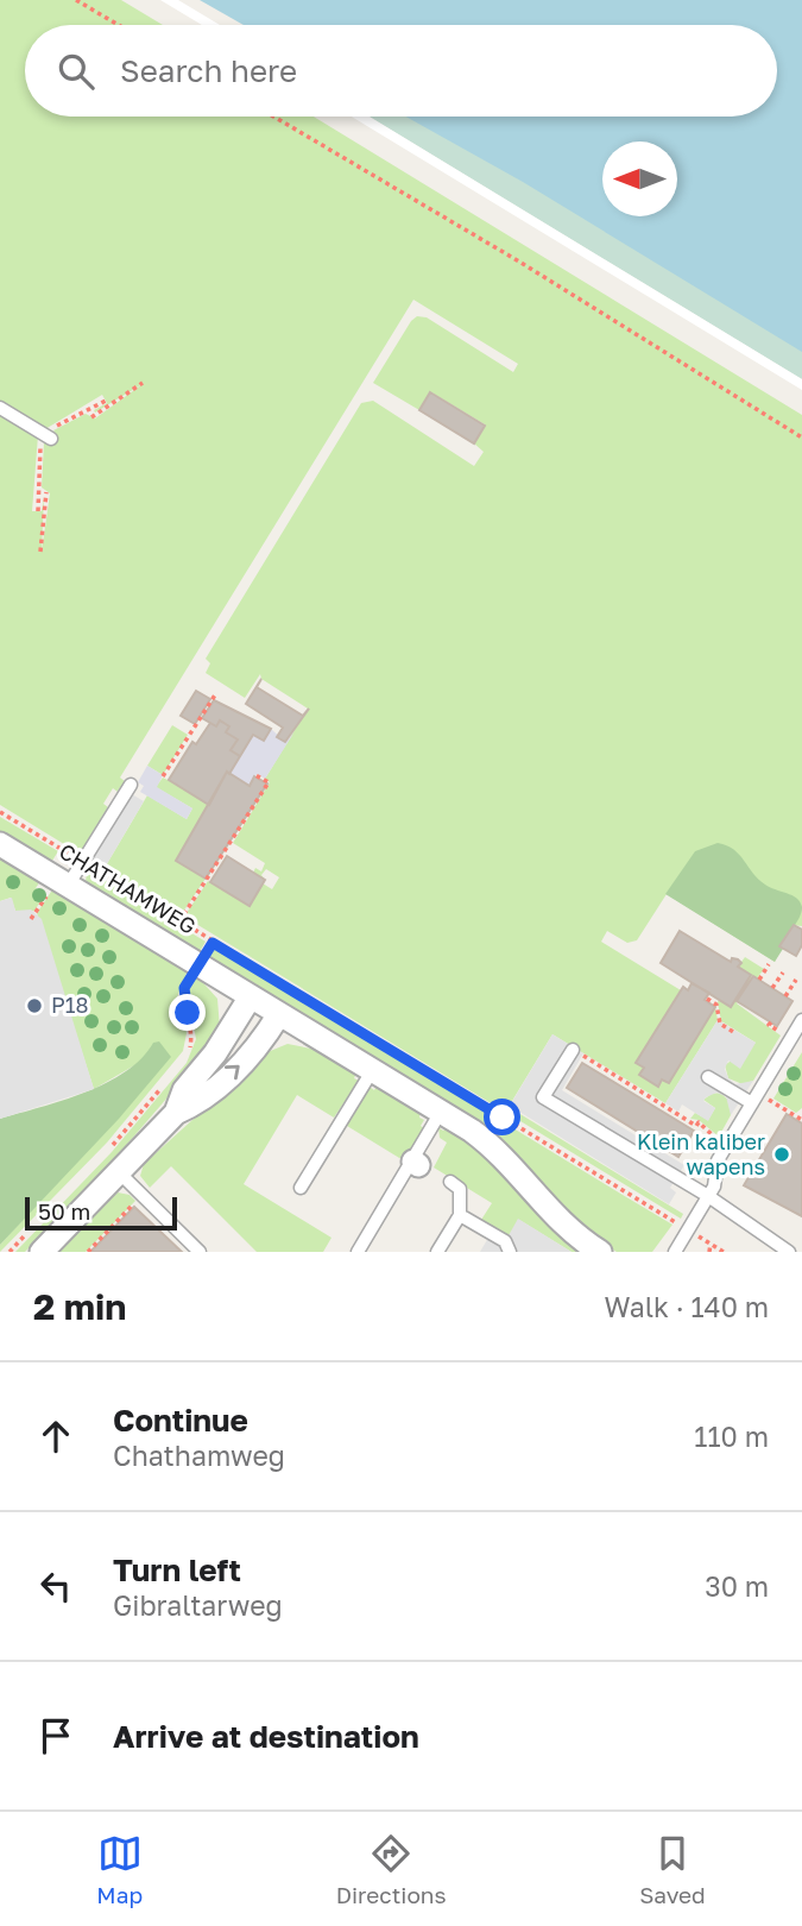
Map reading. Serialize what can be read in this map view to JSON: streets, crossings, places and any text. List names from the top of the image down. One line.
{"streets":{"street":["CHATHAMWEG"]},"places":["P18","Klein kaliber wapens"],"scale_bar":"50 m","north":"left","page":{"search":"Search here","scale":"50 m","heading":["2 min","Walk · 140 m"],"list":[["Continue","Chathamweg","110 m"],["Turn left","Gibraltarweg","30 m"],"Arrive at destination"],"nav":["Map","Directions","Saved"]}}
